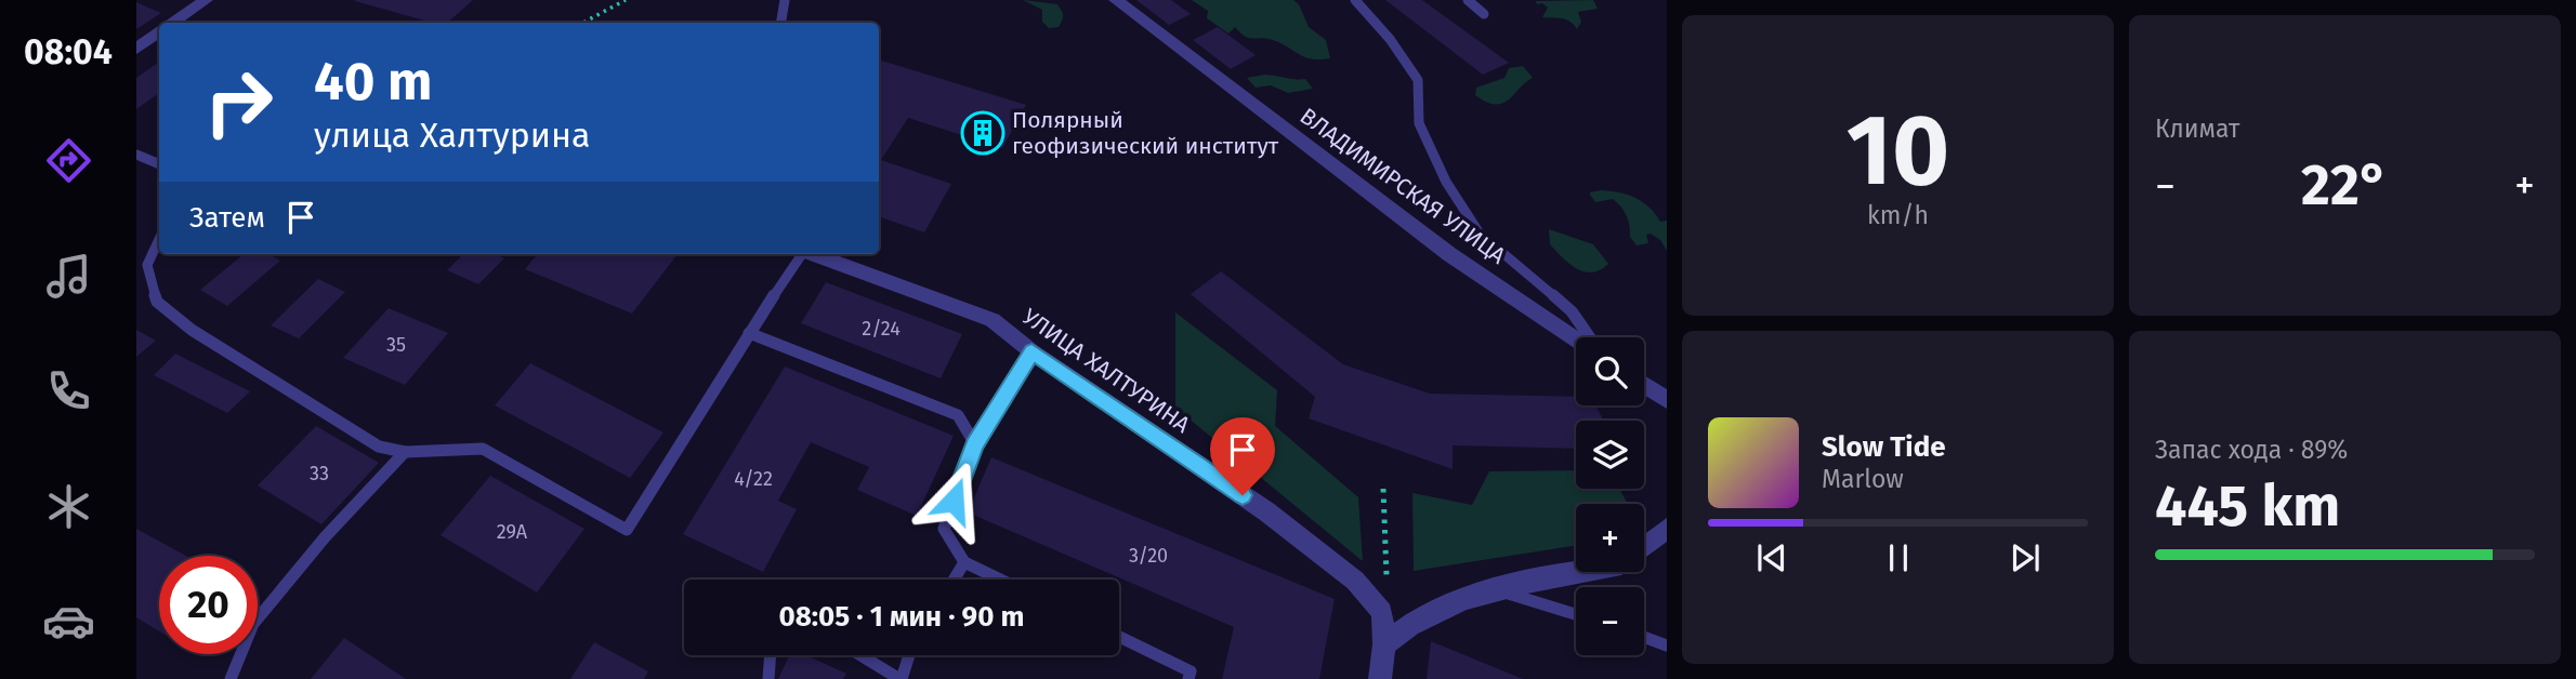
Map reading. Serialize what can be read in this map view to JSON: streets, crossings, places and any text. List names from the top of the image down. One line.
{"streets":{"street":["ВЛАДИМИРСКАЯ УЛИЦА","УЛИЦА ХАЛТУРИНА"]},"places":{"building":["Полярный геофизический институт"]},"house_numbers":["2/24","35","33","4/22","29А","3/20"],"page":{"tabs":"08:04","tile":[["10","km/h"],"Климат",["Запас хода · 89%","445 km"]],"turn":["40 m","улица Халтурина"],"heat":["−","22°","+"],"then":"Затем","map_buttons":["+","−"],"song":["Slow Tide","Marlow"],"limit":"20","trip":"08:05 · 1 мин · 90 m"}}
